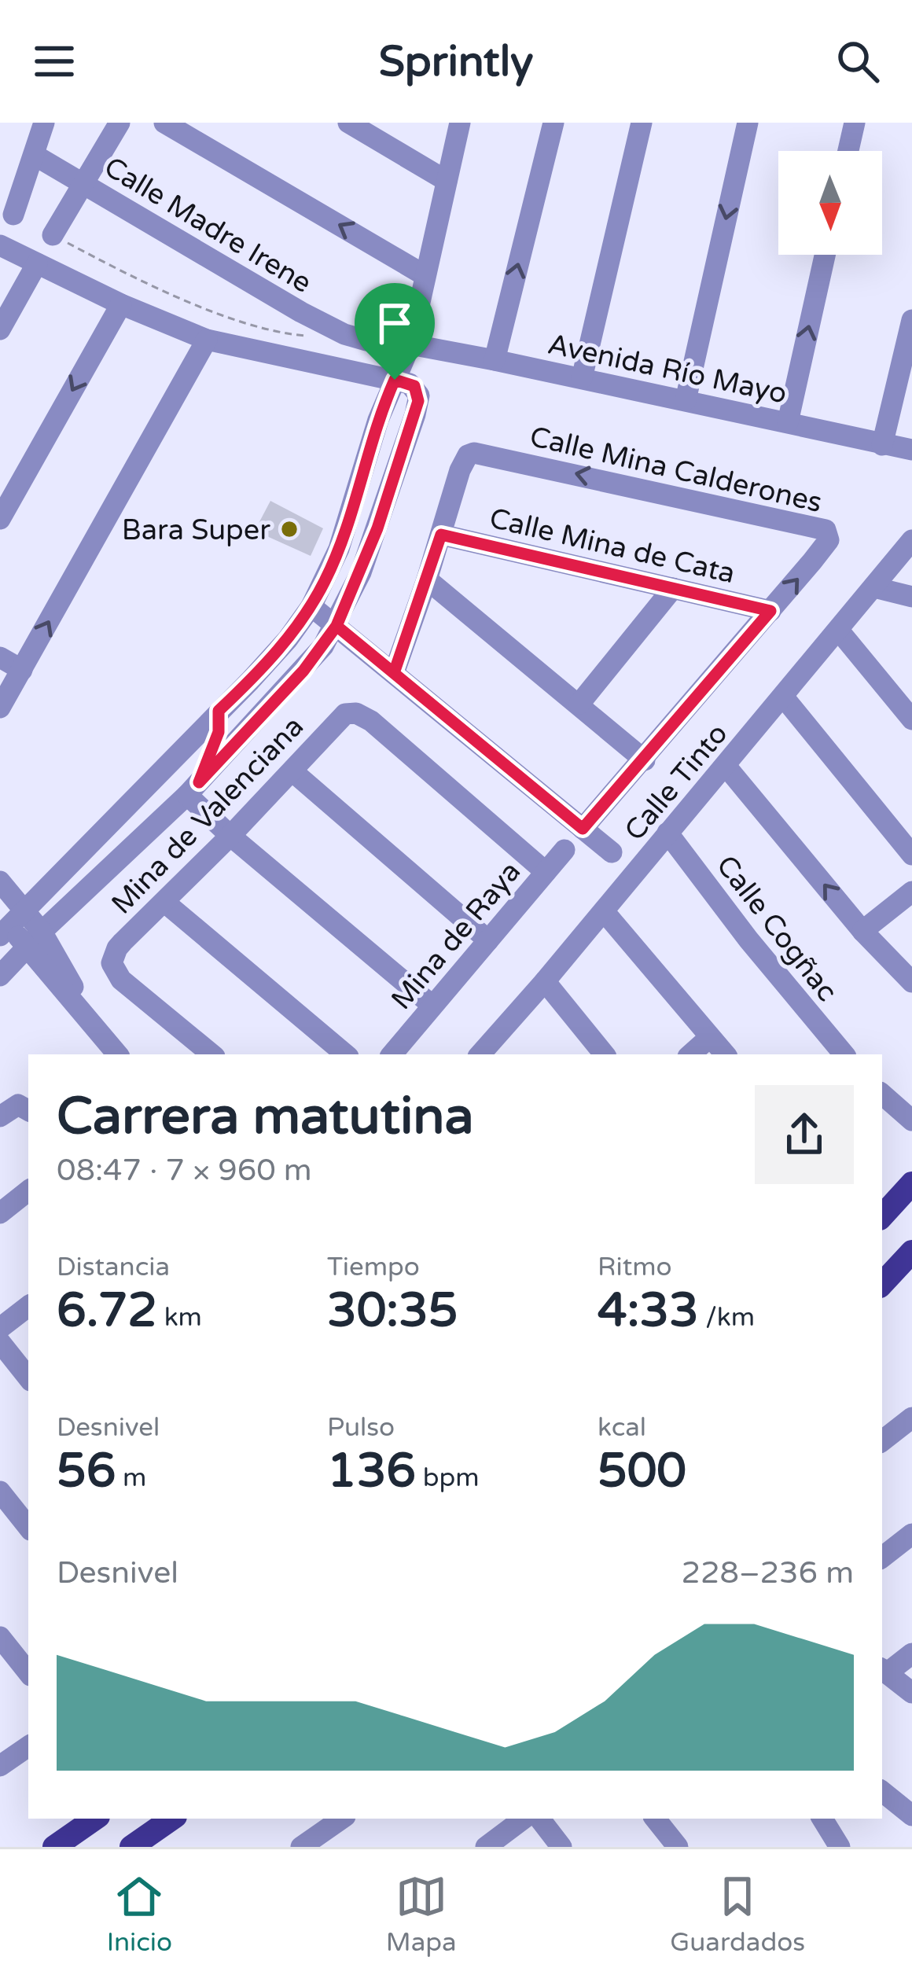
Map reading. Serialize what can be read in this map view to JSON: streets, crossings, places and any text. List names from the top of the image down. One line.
{"streets":{"street":["Calle Madre Irene","Avenida Río Mayo","Calle Mina Calderones","Calle Mina de Cata","Calle Tinto","Mina de Valenciana","Calle Cogñac","Mina de Raya"]},"crossings":[["Calle Madre Irene","Avenida Río Mayo"],["Calle Mina Calderones","Calle Mina de Cata"],["Calle Tinto","Calle Cogñac"],["Mina de Valenciana","Mina de Raya"]],"places":["Bara Super"],"north":"bottom","page":{"header":"Sprintly","heading":["Carrera matutina","08:47 · 7 × 960 m"],"stats":[["Distancia","6.72 km"],["Tiempo","30:35"],["Ritmo","4:33 /km"],["Desnivel","56 m"],["Pulso","136 bpm"],["kcal","500"]],"chart":["Desnivel","228–236 m"],"tabs":["Inicio","Mapa","Guardados"]}}
